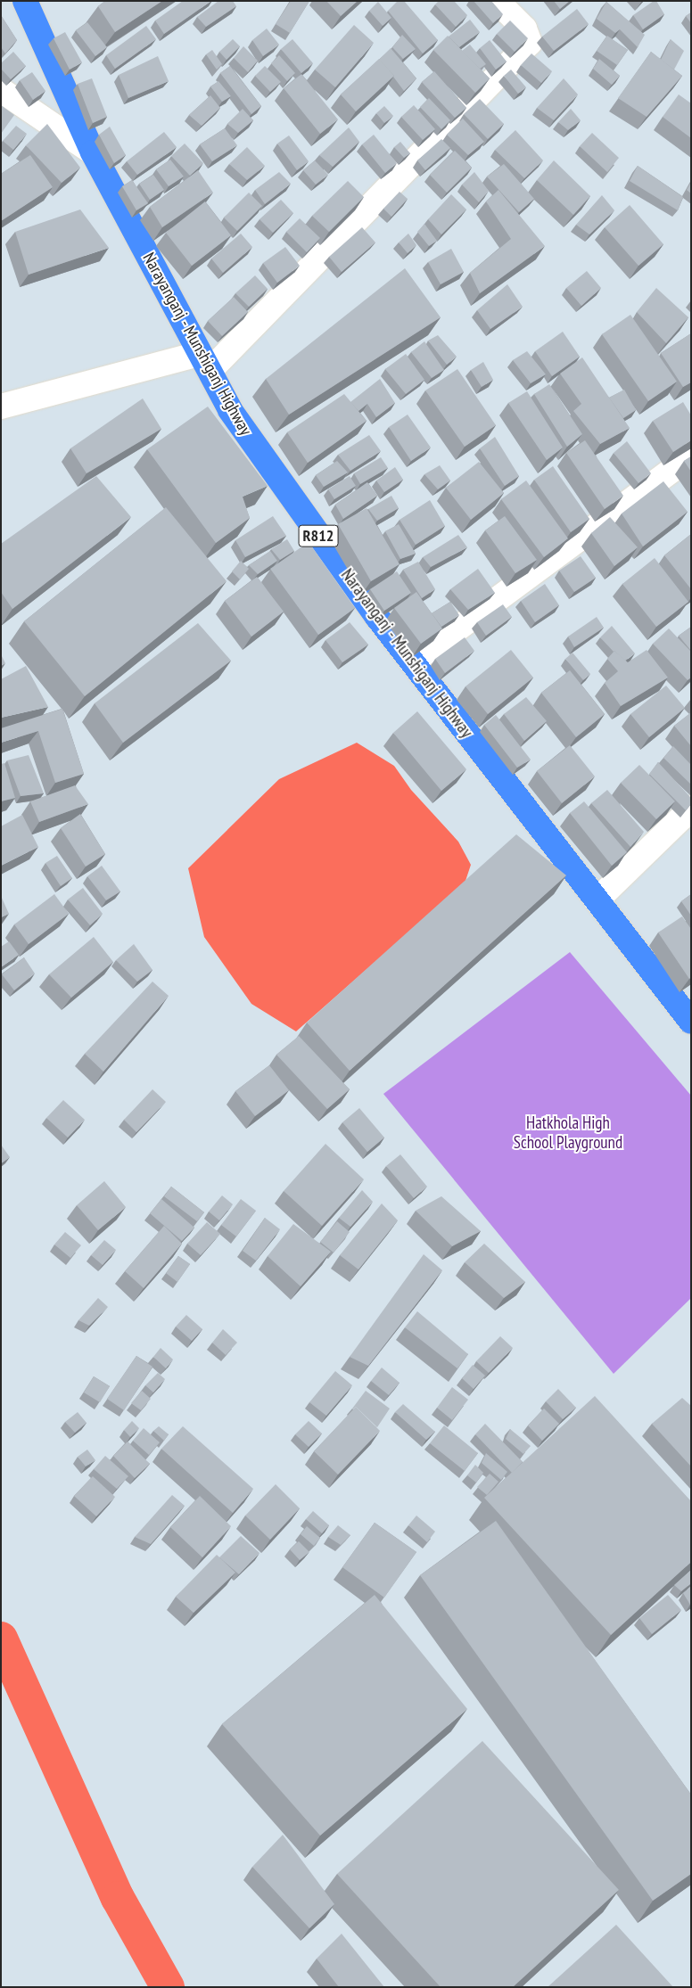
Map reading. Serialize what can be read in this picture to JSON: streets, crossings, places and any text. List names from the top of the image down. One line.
{"streets":{"main road":["Narayanganj - Munshiganj Highway","R812"]},"parks":["Hatkhola High School Playground"]}
